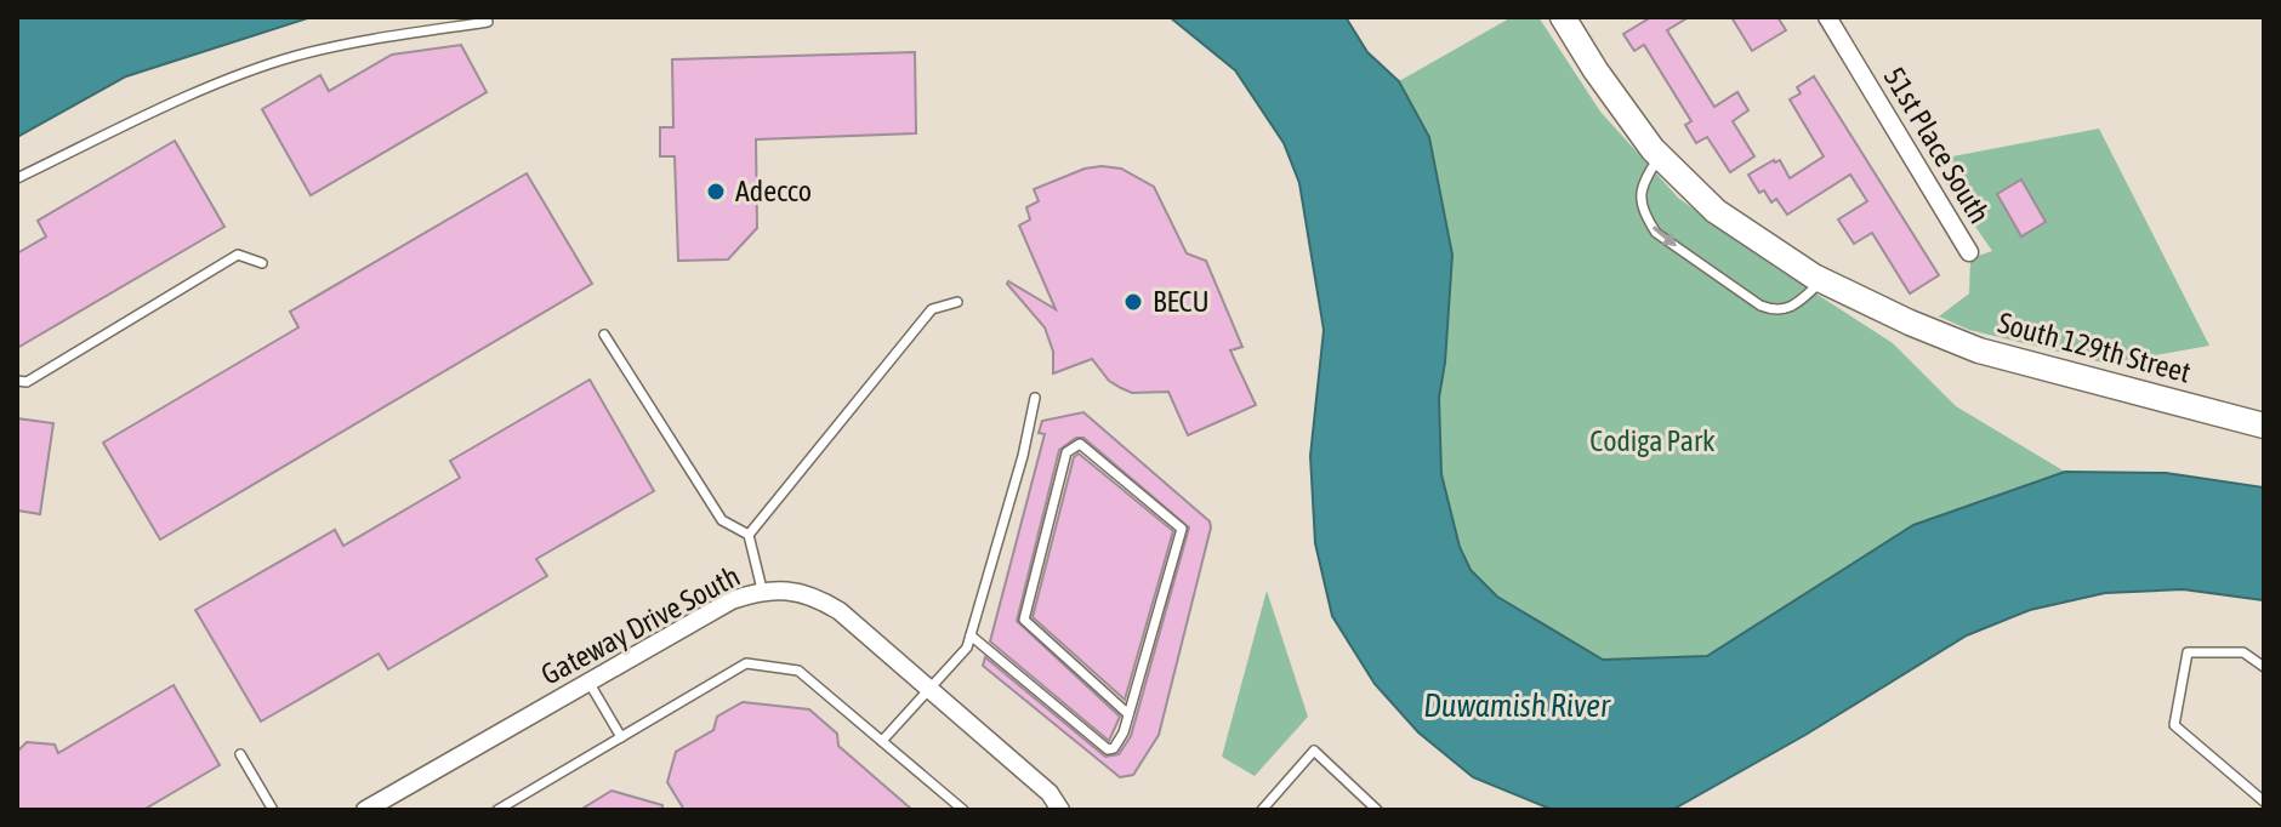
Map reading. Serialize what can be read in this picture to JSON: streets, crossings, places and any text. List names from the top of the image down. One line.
{"streets":{"street":["51st Place South","South 129th Street","Gateway Drive South"]},"water":["Duwamish River"],"parks":["Codiga Park"],"places":["Adecco","BECU"]}
